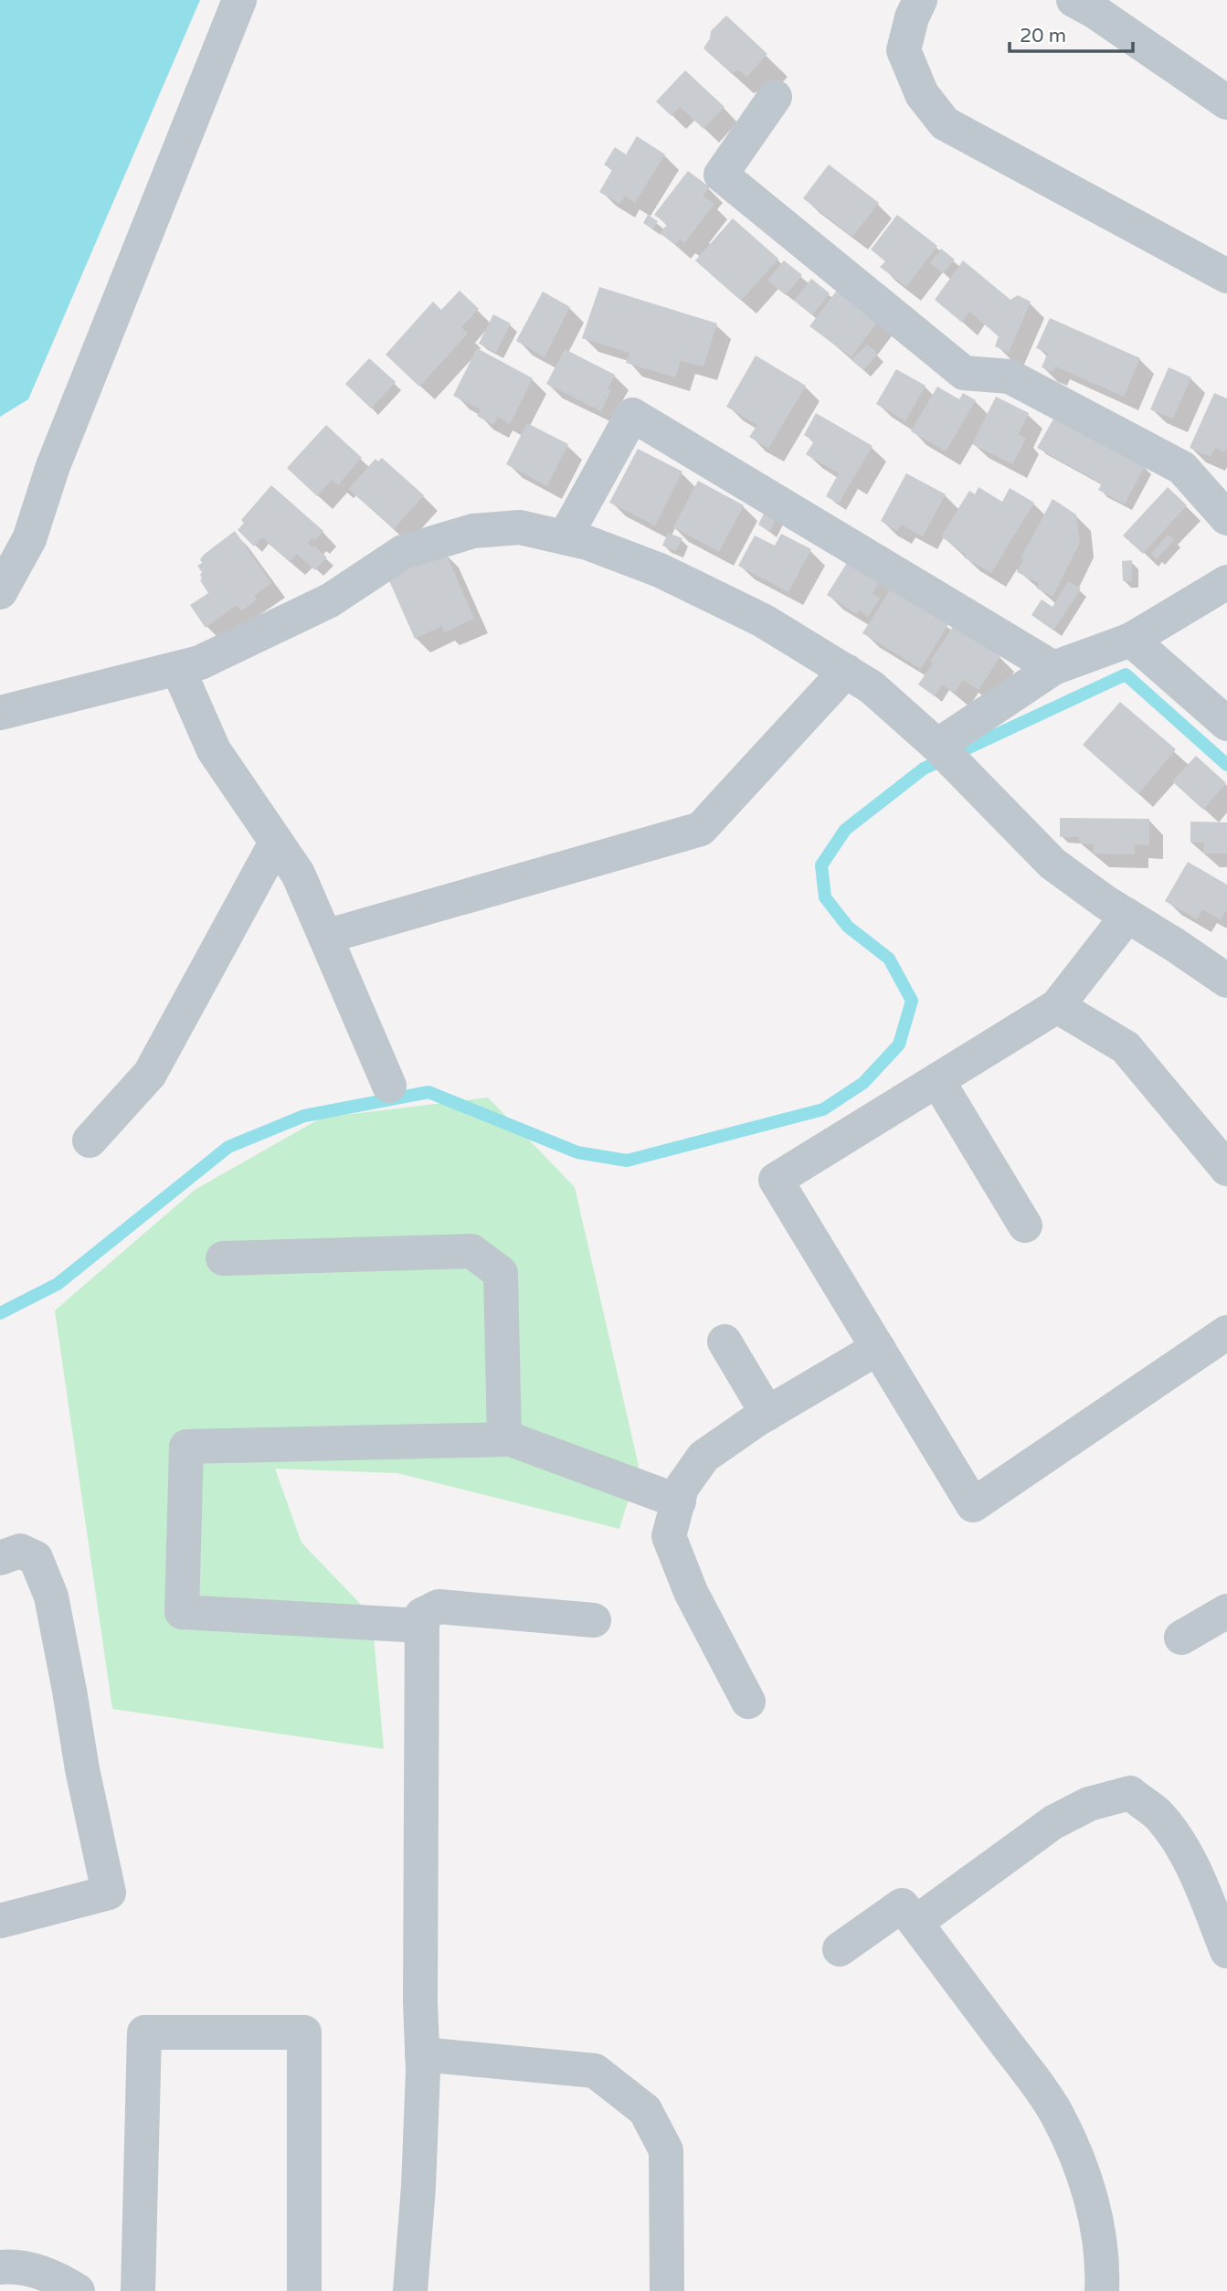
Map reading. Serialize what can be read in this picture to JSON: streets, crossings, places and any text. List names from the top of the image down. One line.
{"scale_bar":"20 m"}
